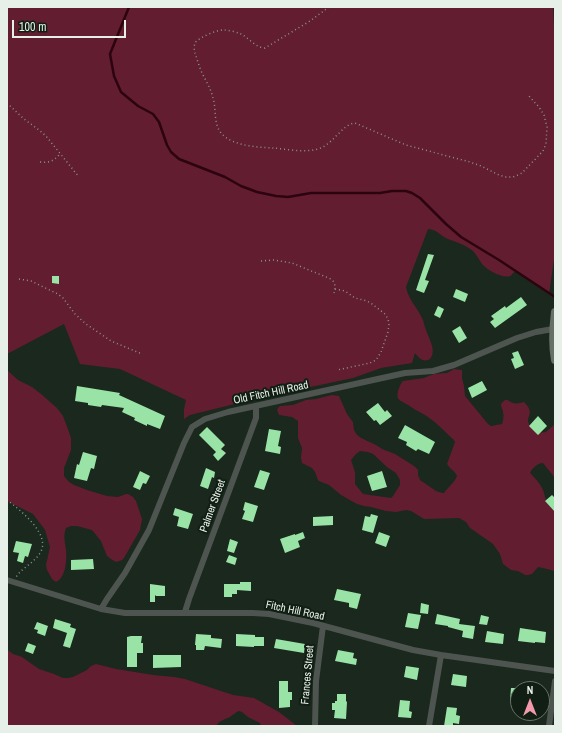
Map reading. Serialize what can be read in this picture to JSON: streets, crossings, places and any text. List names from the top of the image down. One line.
{"streets":{"street":["Old Fitch Hill Road","Palmer Street","Fitch Hill Road","Frances Street"]},"crossings":[["Old Fitch Hill Road","Palmer Street"],["Old Fitch Hill Road","Fitch Hill Road"],["Palmer Street","Fitch Hill Road"],["Fitch Hill Road","Frances Street"]],"scale_bar":"100 m","north":"top"}
